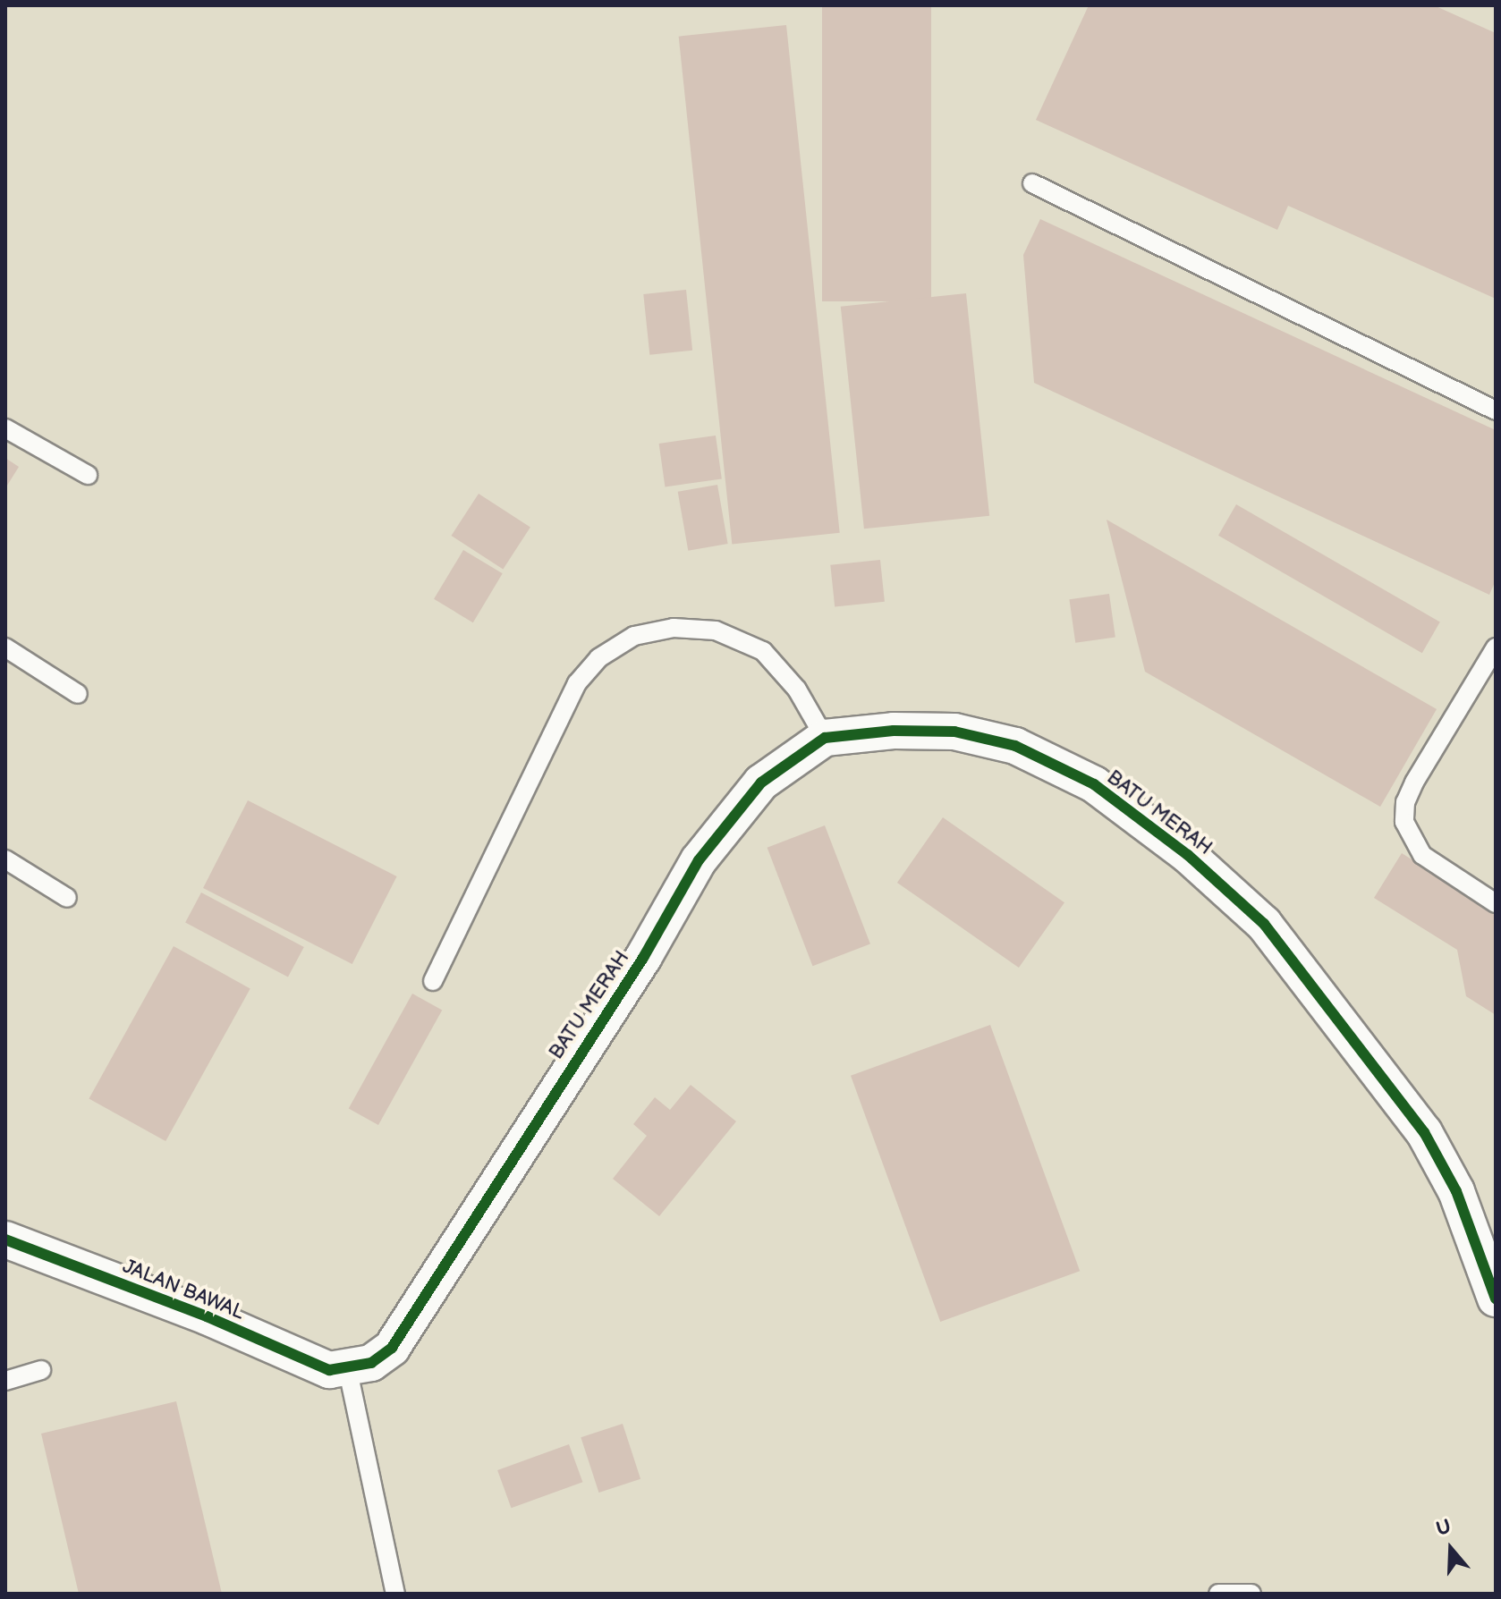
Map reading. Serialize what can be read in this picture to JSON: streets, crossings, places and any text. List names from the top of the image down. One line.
{"streets":{"street":["BATU MERAH","JALAN BAWAL"]},"crossings":[["BATU MERAH","JALAN BAWAL"]],"north":"top"}
